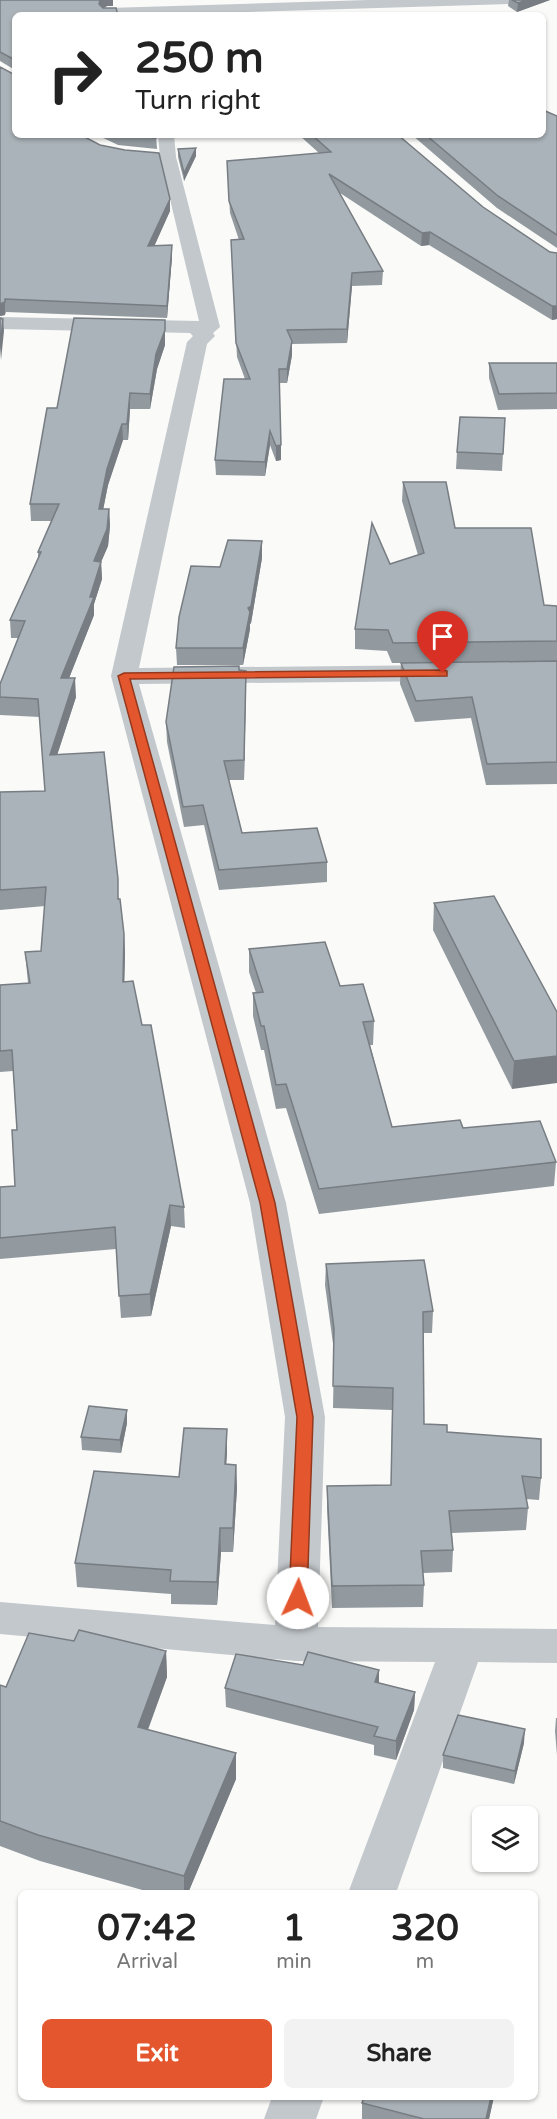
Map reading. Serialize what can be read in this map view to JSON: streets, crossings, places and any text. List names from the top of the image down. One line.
{"page":{"turn":["250 m","Turn right"],"eta":["07:42","Arrival","1","min","320","m"],"buttons":["Exit","Share"]}}
